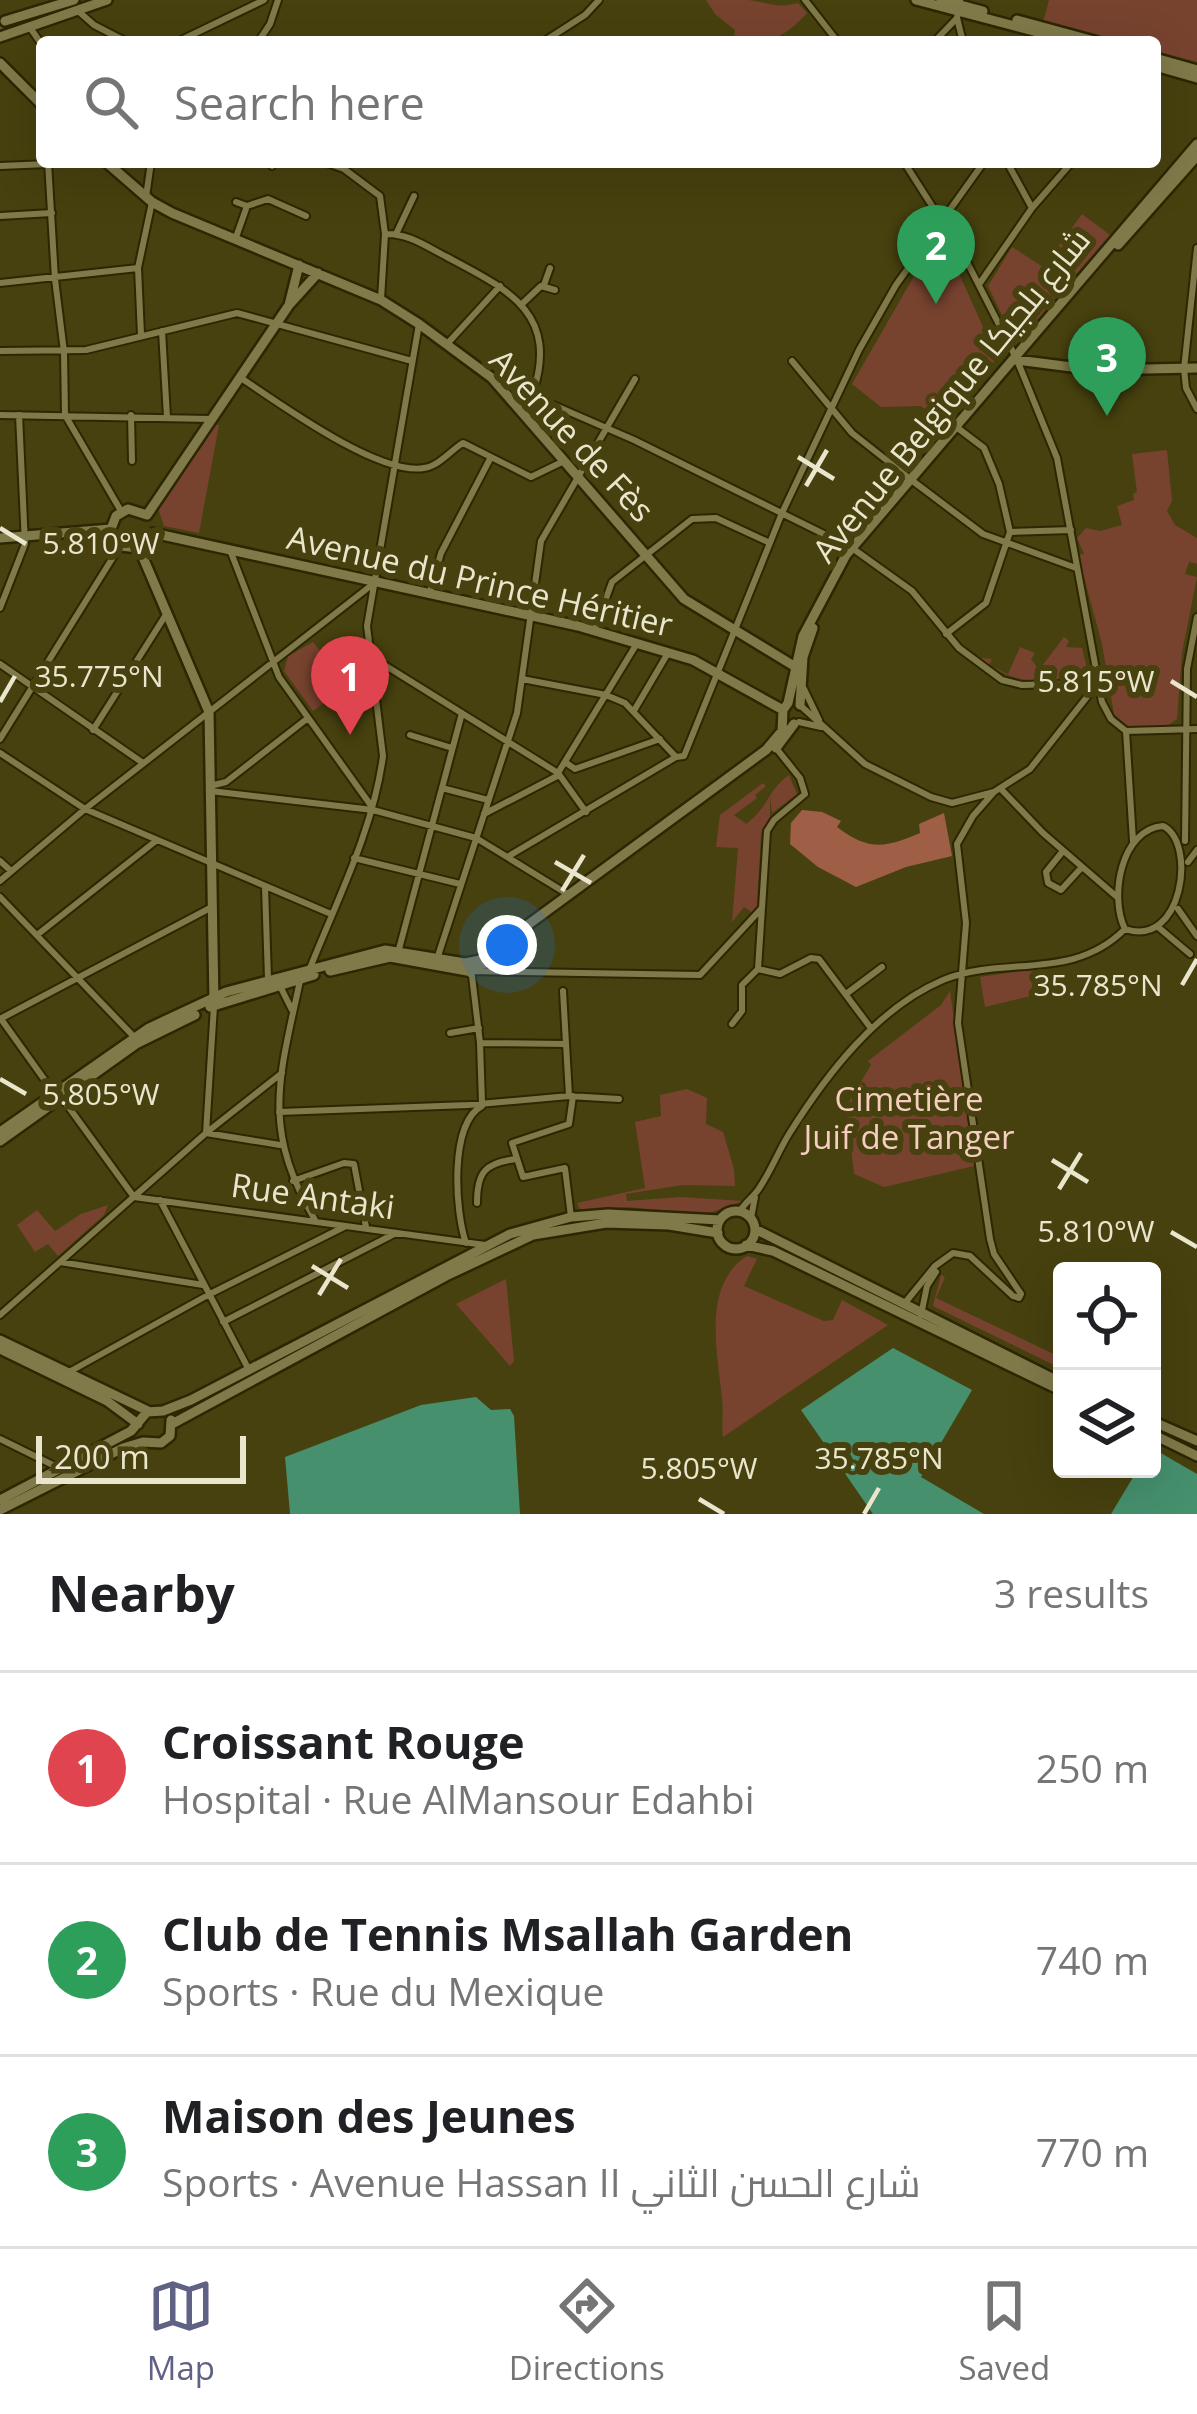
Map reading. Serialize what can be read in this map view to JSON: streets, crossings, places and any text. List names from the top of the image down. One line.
{"streets":{"main road":["Avenue Belgique شارع بلجيكا","Avenue de Fès","Avenue du Prince Héritier"],"street":["Rue Antaki"]},"crossings":[["Avenue Belgique شارع بلجيكا","Avenue de Fès"],["Avenue Belgique شارع بلجيكا","Avenue du Prince Héritier"]],"parks":["Cimetière Juif de Tanger"],"scale_bar":"200 m","page":{"search":"Search here","pins":["2","3","1"],"scale":"200 m","heading":["Nearby","3 results"],"list":[{"mark":"1","name":"Croissant Rouge","note":"Hospital · Rue AlMansour Edahbi","value":"250 m"},{"mark":"2","name":"Club de Tennis Msallah Garden","note":"Sports · Rue du Mexique","value":"740 m"},{"mark":"3","name":"Maison des Jeunes","note":"Sports · Avenue Hassan II شارع الحسن الثاني","value":"770 m"}],"nav":["Map","Directions","Saved"]},"coordinates":["5.810°W","35.775°N","5.815°W","35.785°N","5.805°W"]}
